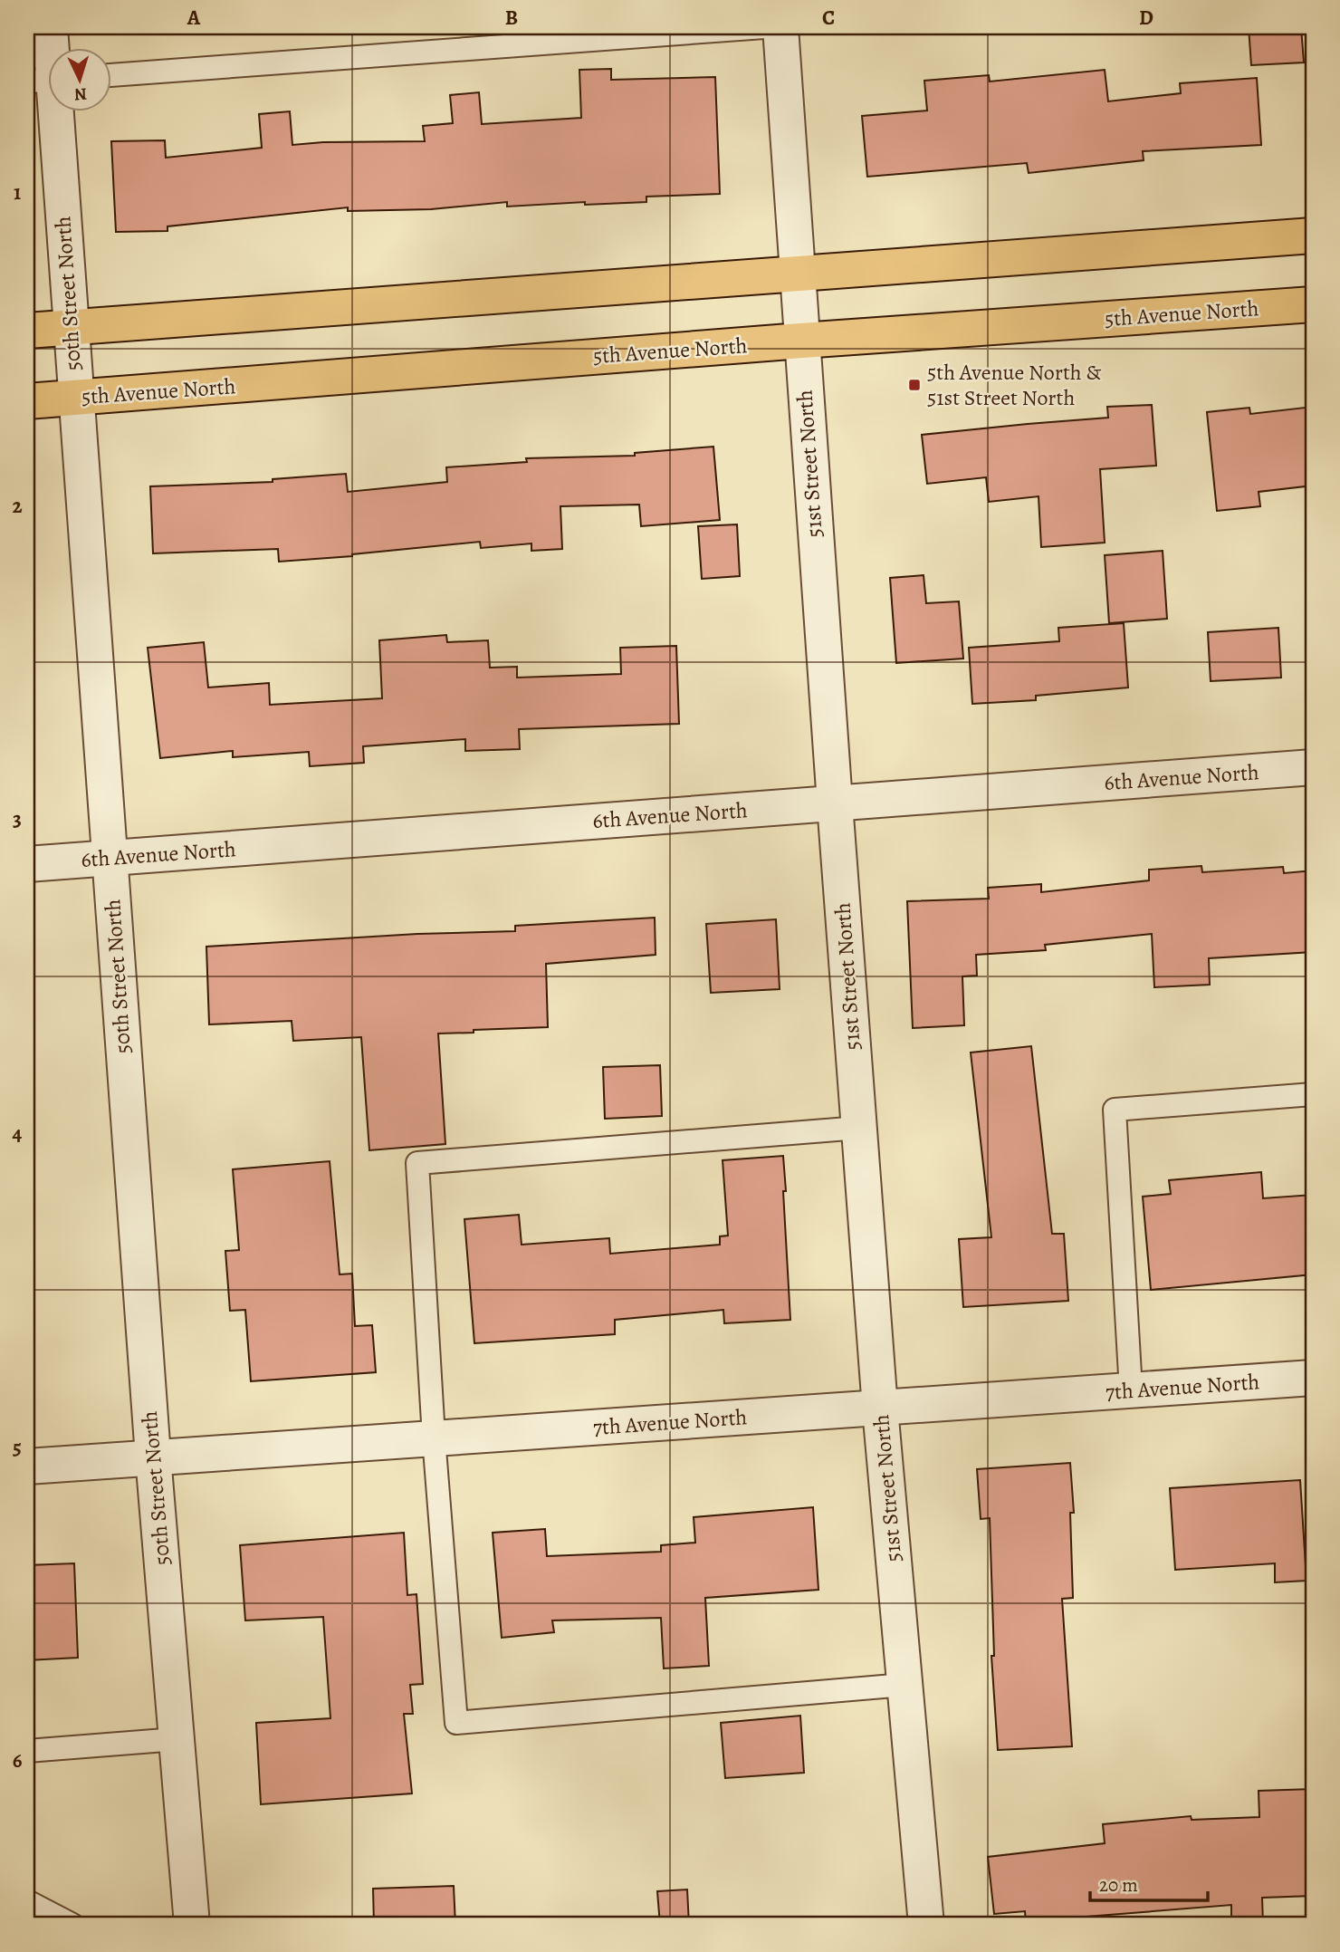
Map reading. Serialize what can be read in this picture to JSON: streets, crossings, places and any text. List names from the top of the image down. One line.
{"streets":{"main road":["5th Avenue North"],"street":["50th Street North","51st Street North","6th Avenue North","7th Avenue North"]},"crossings":[["50th Street North","5th Avenue North"],["50th Street North","6th Avenue North"],["50th Street North","7th Avenue North"],["5th Avenue North","51st Street North"],["51st Street North","6th Avenue North"],["51st Street North","7th Avenue North"]],"places":{"transit":["5th Avenue North & 51st Street North"]},"scale_bar":"20 m","north":"bottom","grid":{"columns":["A","B","C","D"],"rows":["1","2","3","4","5","6"]}}
